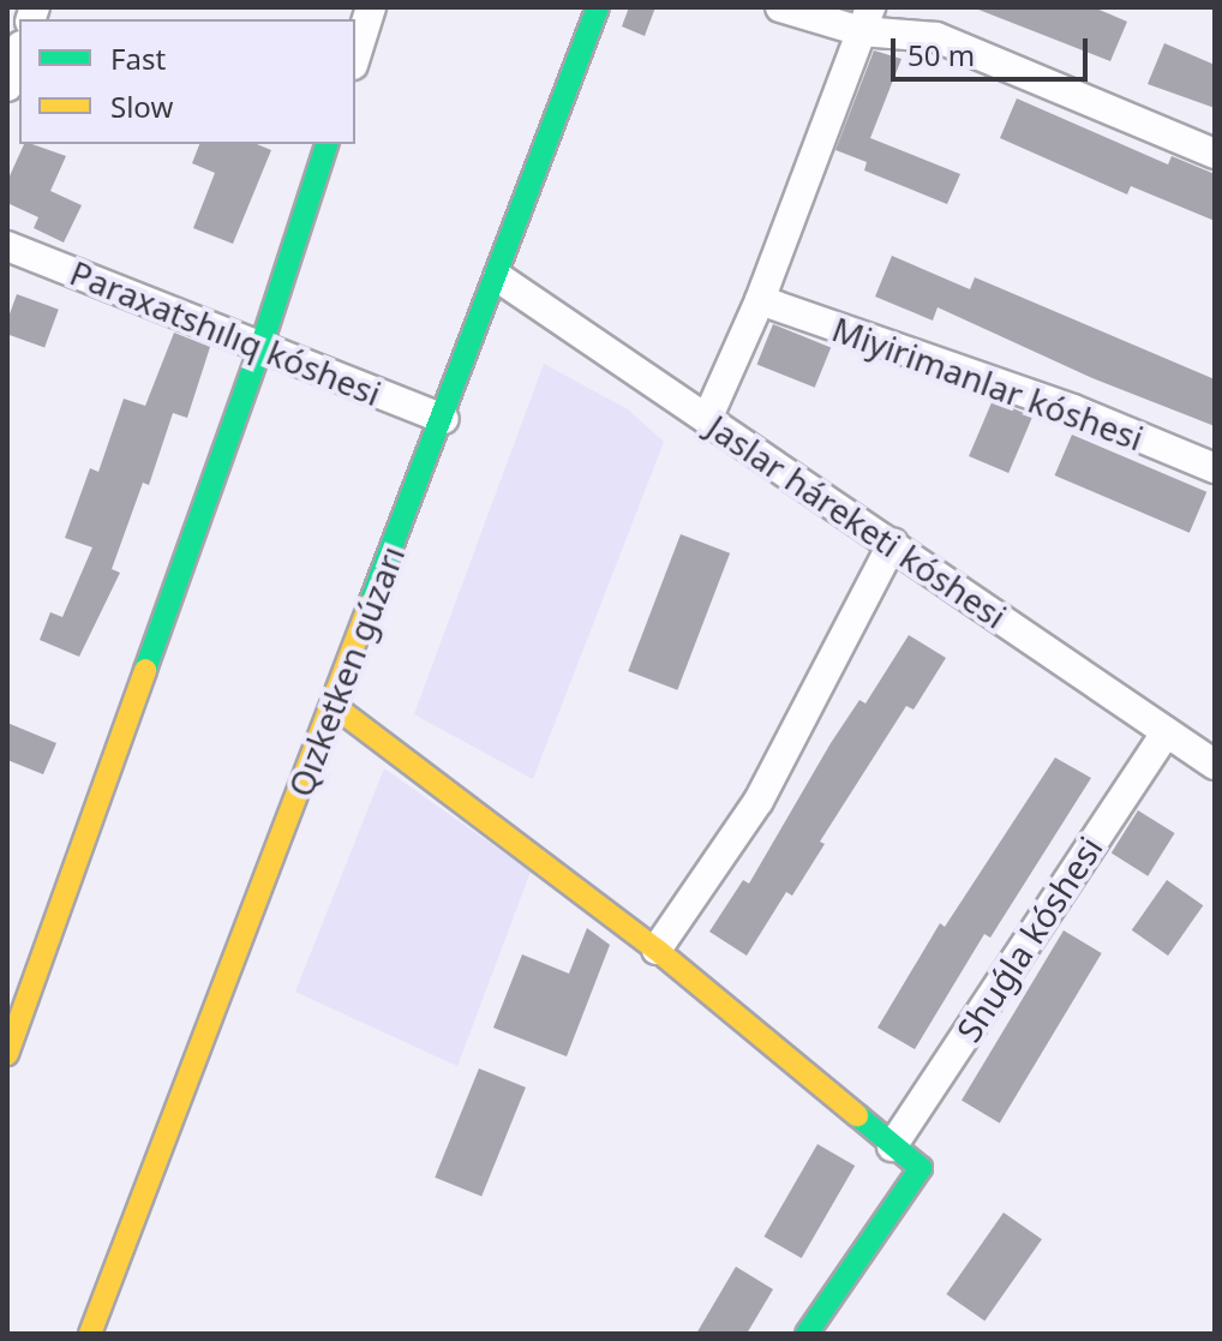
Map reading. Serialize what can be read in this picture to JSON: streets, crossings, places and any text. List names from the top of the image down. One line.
{"streets":{"street":["Paraxatshılıq kóshesi","Miyirimanlar kóshesi","Jaslar háreketi kóshesi","Qızketken gúzarı","Shuǵla kóshesi"]},"crossings":[["Paraxatshılıq kóshesi","Qızketken gúzarı"],["Jaslar háreketi kóshesi","Qızketken gúzarı"],["Jaslar háreketi kóshesi","Shuǵla kóshesi"]],"legend":["Fast","Slow"],"scale_bar":"50 m"}
